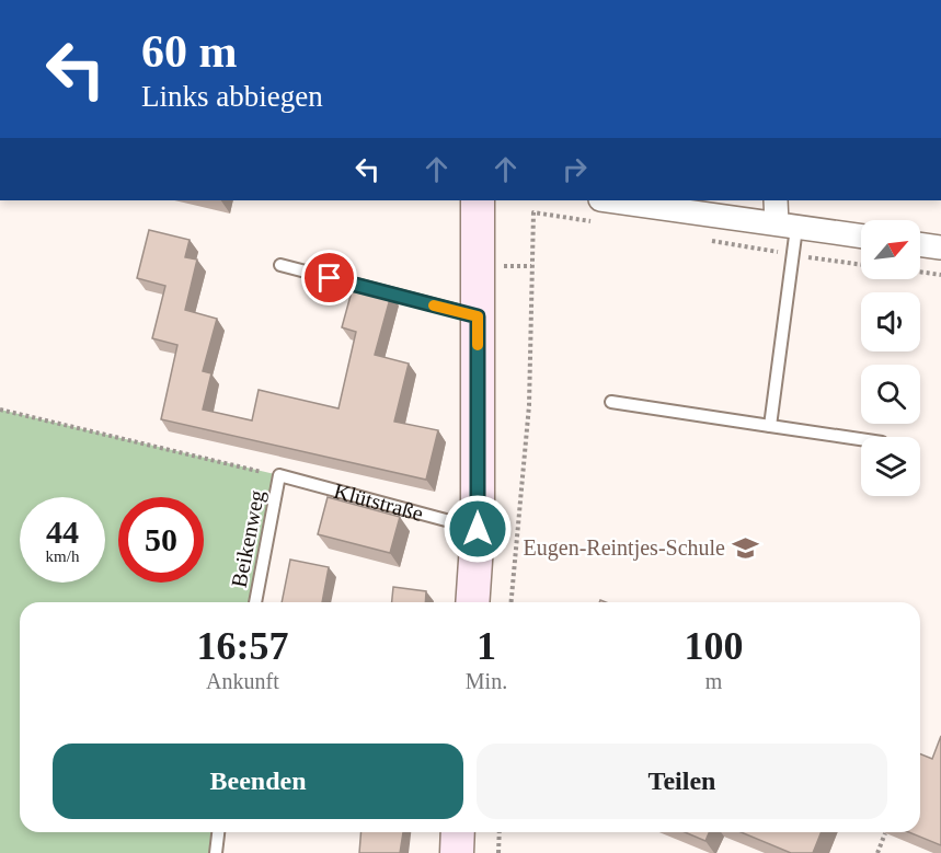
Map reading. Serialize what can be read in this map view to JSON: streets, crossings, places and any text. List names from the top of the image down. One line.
{"streets":{"lane":["Klütstraße","Beikenweg"]},"crossings":[["Klütstraße","Beikenweg"]],"places":{"school or university":["Eugen-Reintjes-Schule"]},"north":"top right","page":{"turn":["60 m","Links abbiegen"],"speed":"44 km/h","limit":"50","eta":["16:57","Ankunft","1","Min.","100","m"],"buttons":["Beenden","Teilen"]}}
